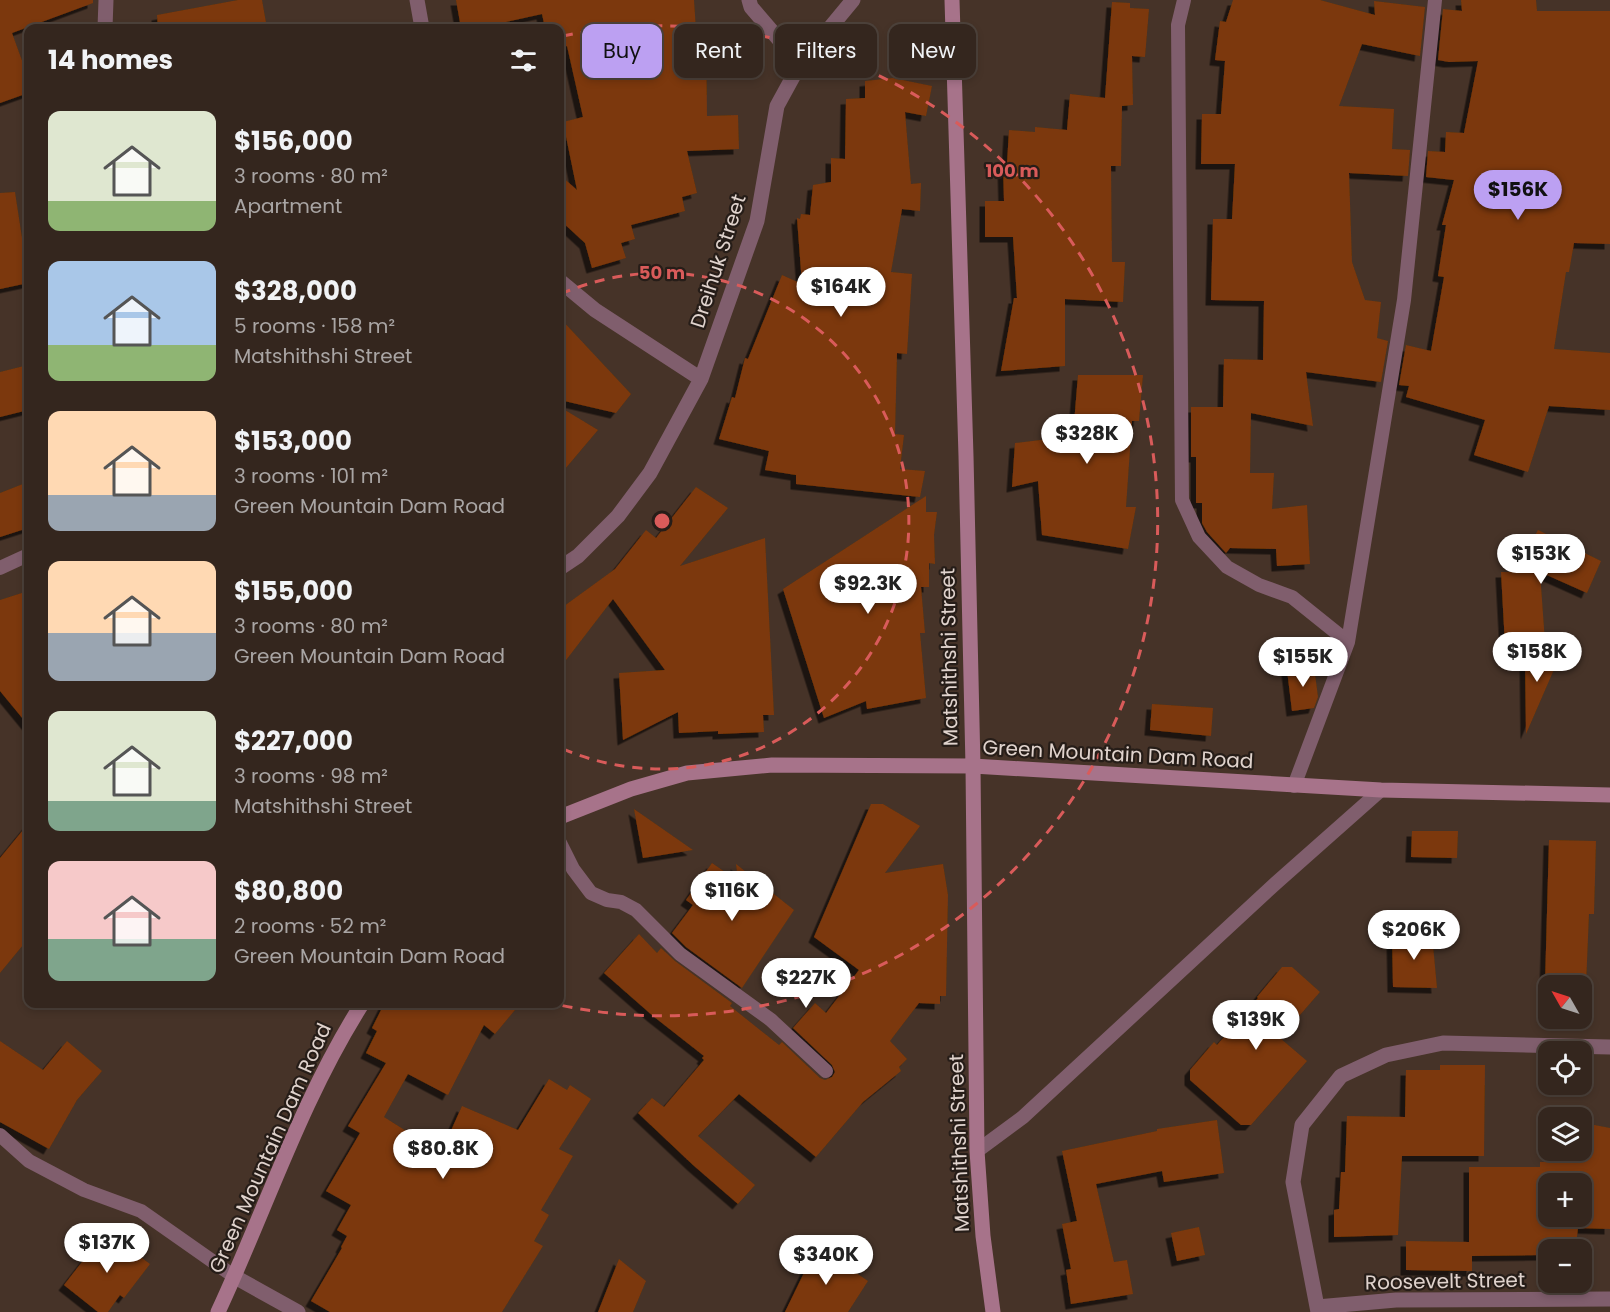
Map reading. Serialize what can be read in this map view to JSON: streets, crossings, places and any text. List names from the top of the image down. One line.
{"streets":{"street":["Dreihuk Street","Matshithshi Street","Green Mountain Dam Road","Roosevelt Street"]},"crossings":[["Matshithshi Street","Green Mountain Dam Road"]],"north":"top left","page":{"chip":["Buy","Rent","Filters","New"],"heading":"14 homes","list":[{"name":"$156,000","note":"3 rooms · 80 m² · Apartment"},{"name":"$328,000","note":"5 rooms · 158 m² · Matshithshi Street"},{"name":"$153,000","note":"3 rooms · 101 m² · Green Mountain Dam Road"},{"name":"$155,000","note":"3 rooms · 80 m² · Green Mountain Dam Road"},{"name":"$227,000","note":"3 rooms · 98 m² · Matshithshi Street"},{"name":"$80,800","note":"2 rooms · 52 m² · Green Mountain Dam Road"}],"price":["$156K","$164K","$328K","$153K","$92.3K","$158K","$155K","$116K","$206K","$227K","$139K","$80.8K","$137K","$340K"],"map_buttons":["+","−"]},"rings":["100 m","50 m"]}
